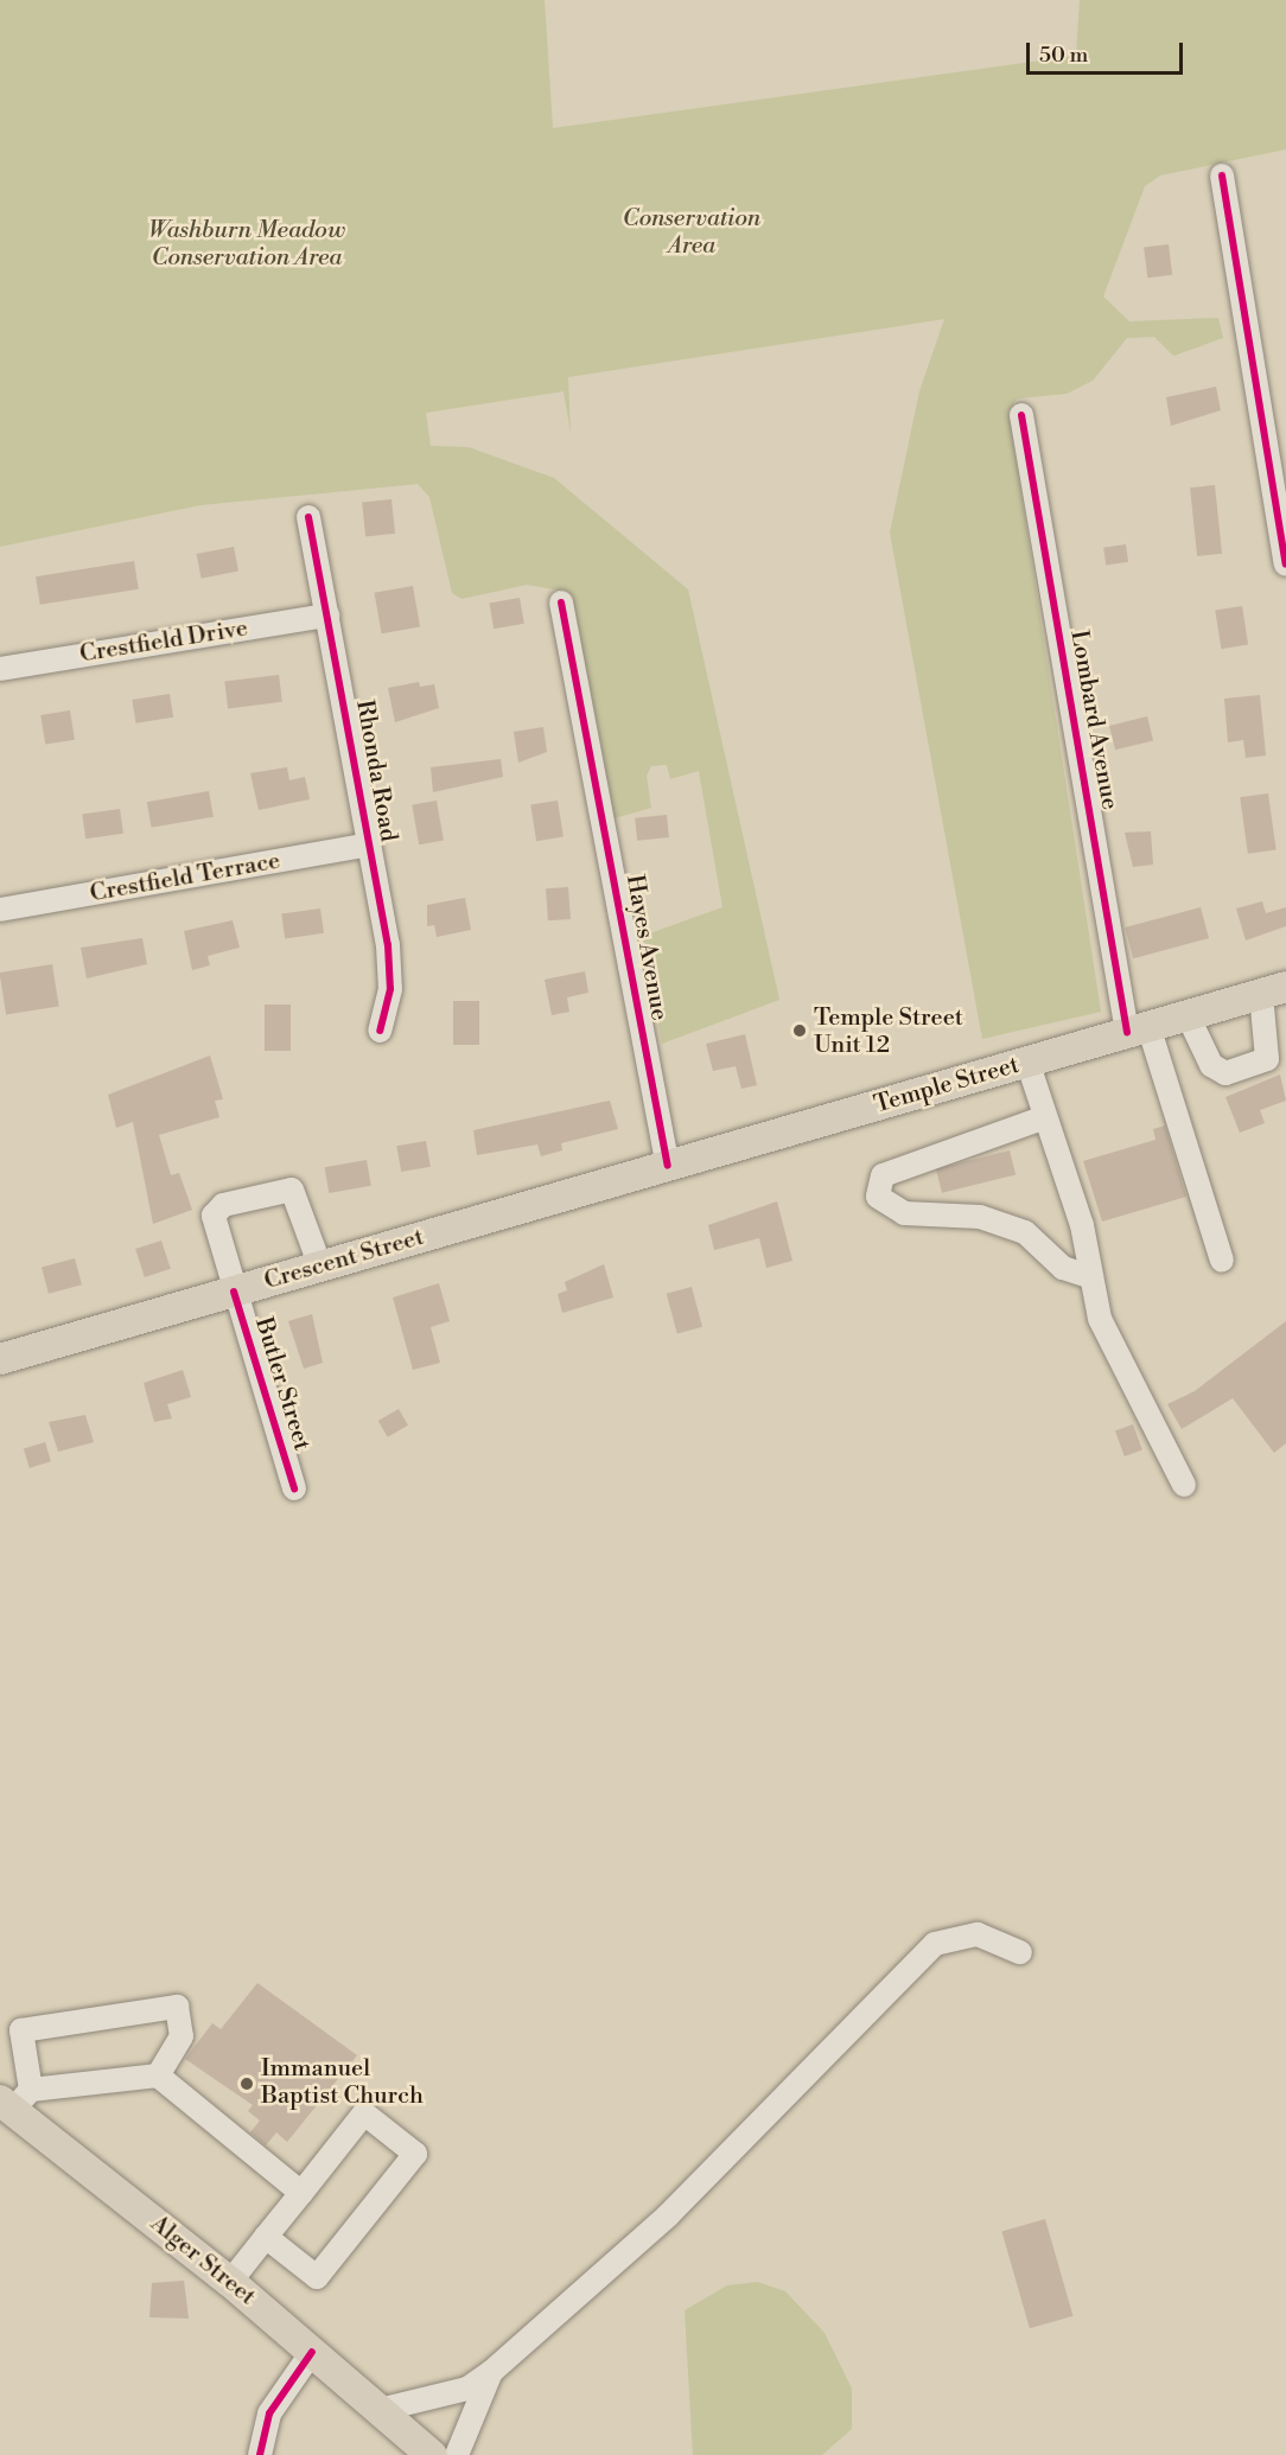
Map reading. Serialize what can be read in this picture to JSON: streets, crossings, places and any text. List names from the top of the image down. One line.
{"streets":{"main road":["Temple Street","Crescent Street","Alger Street"],"street":["Crestfield Drive","Lombard Avenue","Rhonda Road","Crestfield Terrace","Hayes Avenue","Butler Street"]},"crossings":[["Crestfield Drive","Rhonda Road"],["Lombard Avenue","Temple Street"],["Rhonda Road","Crestfield Terrace"],["Hayes Avenue","Temple Street"],["Temple Street","Crescent Street"],["Crescent Street","Butler Street"]],"parks":["Conservation Area","Washburn Meadow Conservation Area"],"places":["Temple Street Unit 12","Immanuel Baptist Church"],"scale_bar":"50 m"}
